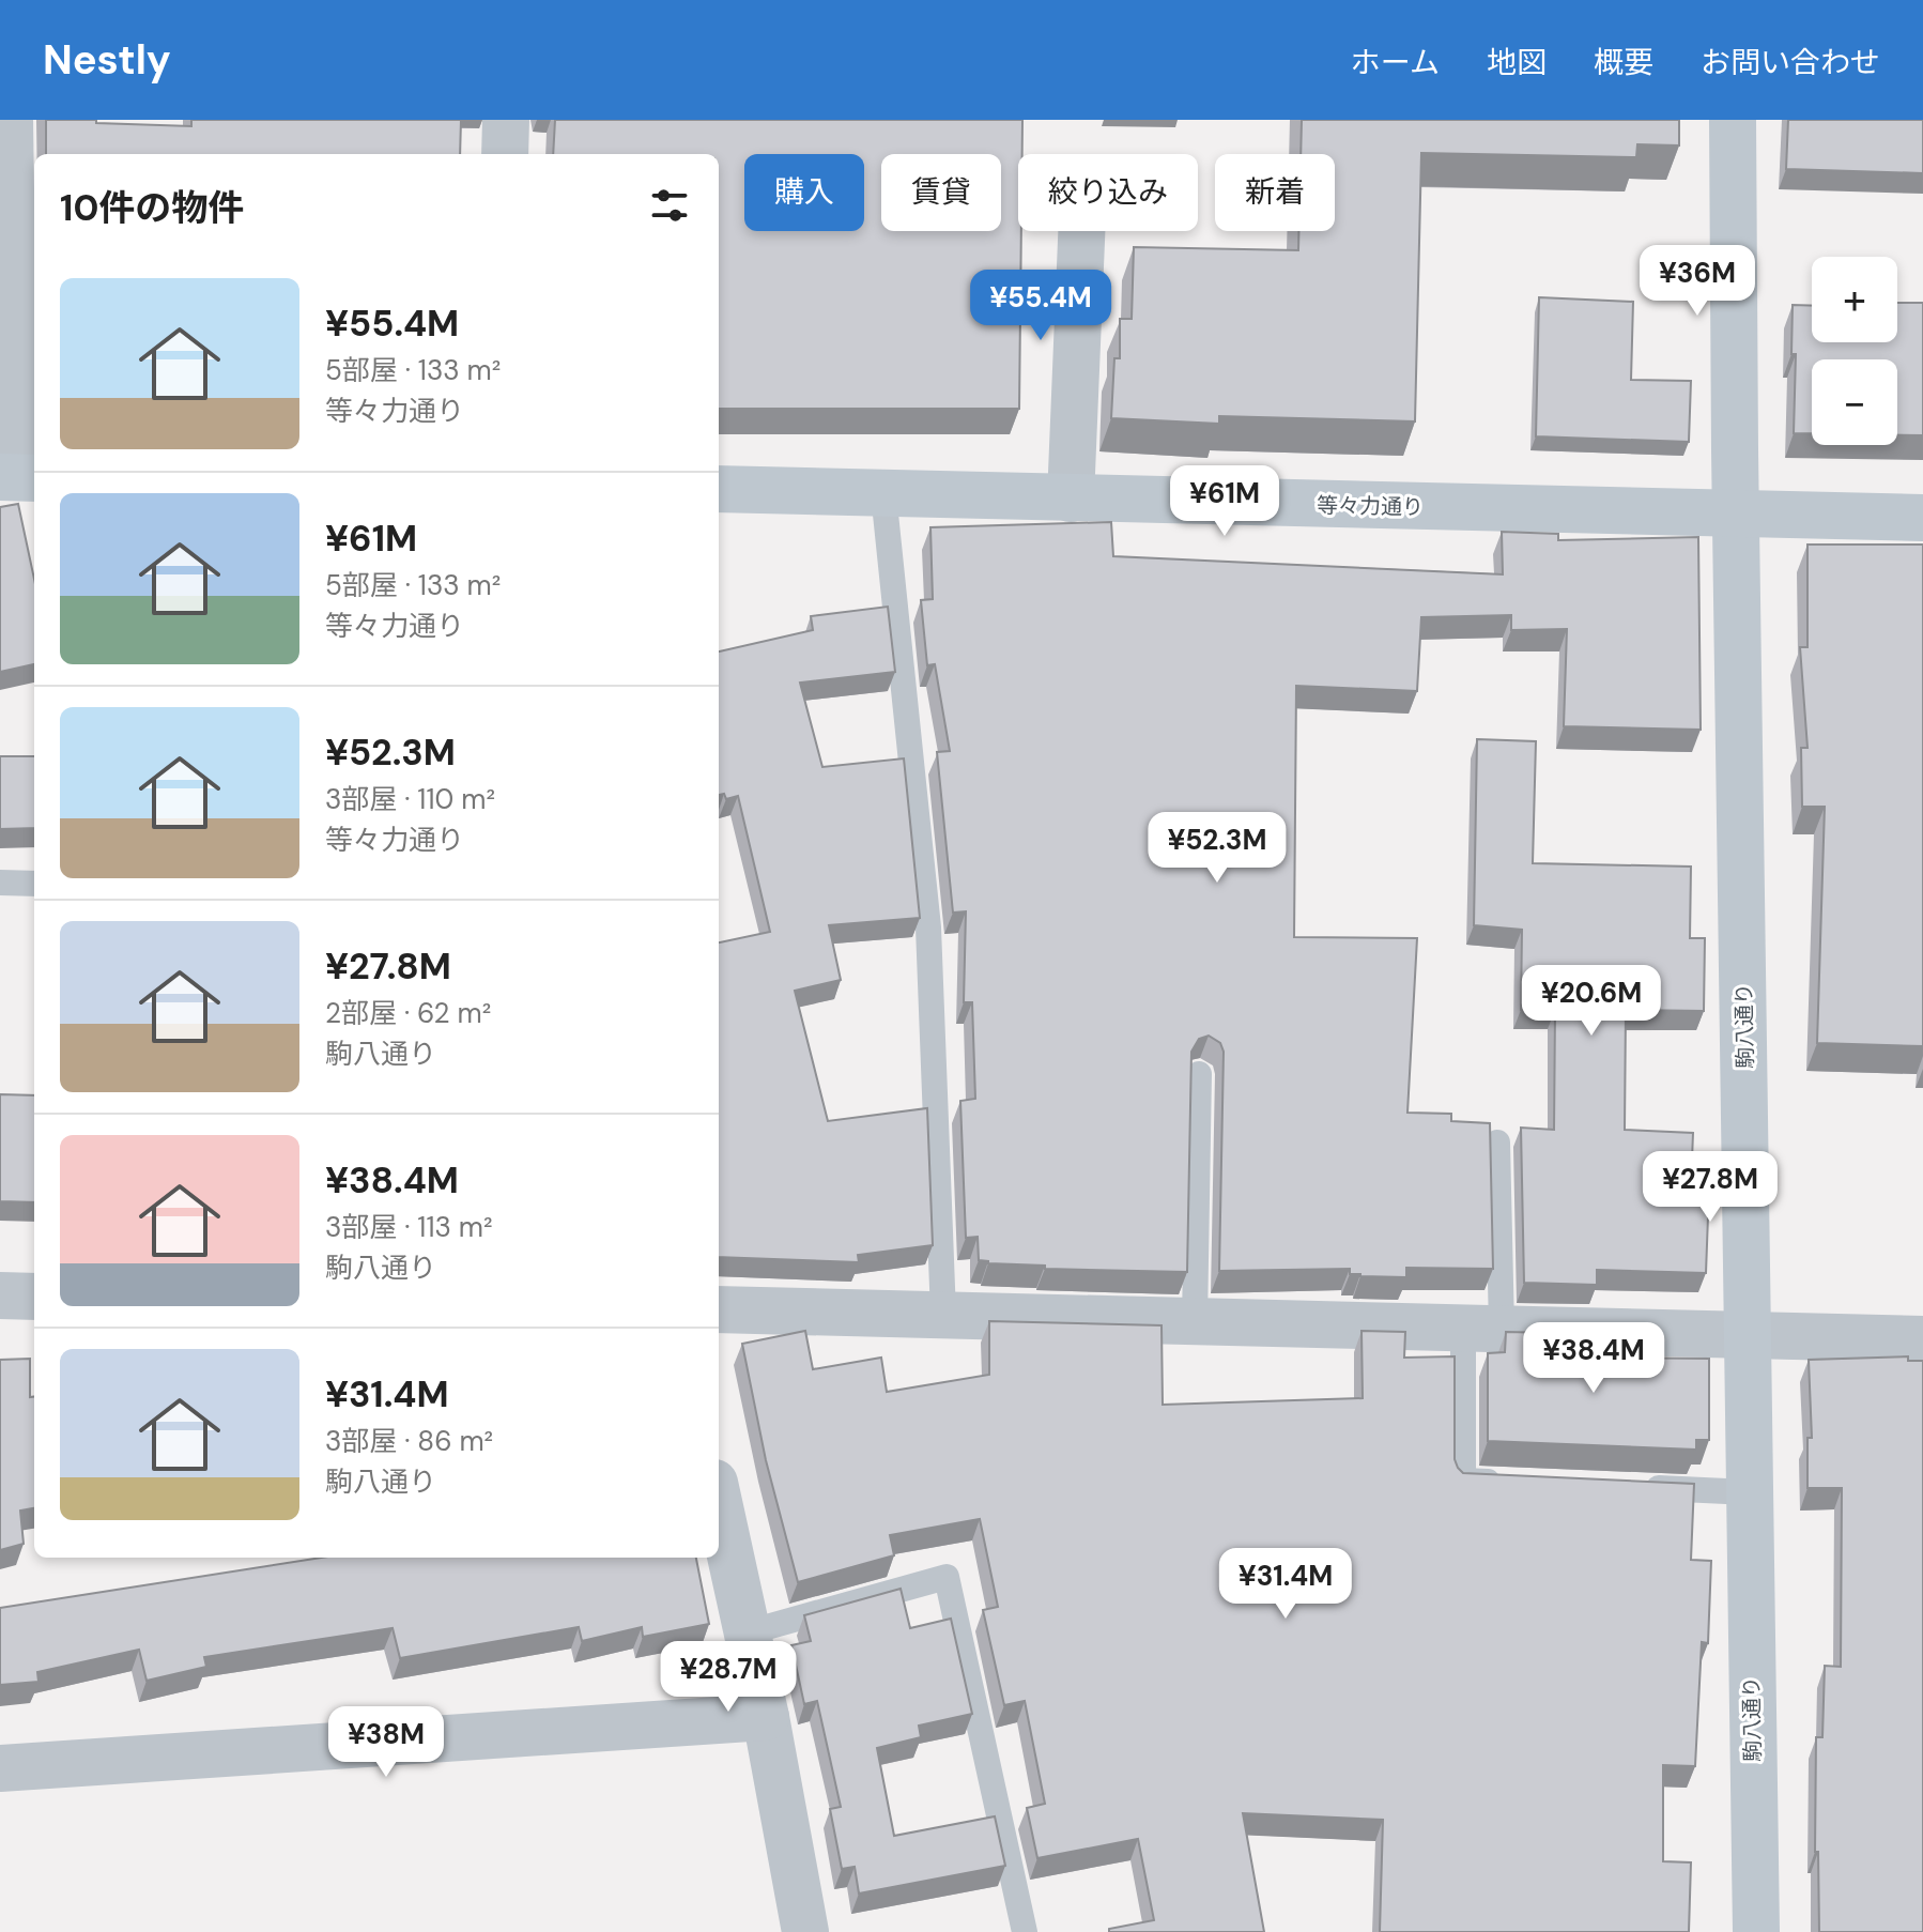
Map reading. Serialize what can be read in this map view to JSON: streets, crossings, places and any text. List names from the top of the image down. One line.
{"streets":{"street":["等々力通り","駒八通り"]},"crossings":[["等々力通り","駒八通り"]],"page":{"header":"Nestly","nav":["ホーム","地図","概要","お問い合わせ"],"chip":["購入","賃貸","絞り込み","新着"],"heading":"10件の物件","price":["¥36M","¥55.4M","¥61M","¥52.3M","¥20.6M","¥27.8M","¥38.4M","¥31.4M","¥28.7M","¥38M"],"map_buttons":["+","−"],"list":[{"name":"¥55.4M","note":"5部屋 · 133 m² · 等々力通り"},{"name":"¥61M","note":"5部屋 · 133 m² · 等々力通り"},{"name":"¥52.3M","note":"3部屋 · 110 m² · 等々力通り"},{"name":"¥27.8M","note":"2部屋 · 62 m² · 駒八通り"},{"name":"¥38.4M","note":"3部屋 · 113 m² · 駒八通り"},{"name":"¥31.4M","note":"3部屋 · 86 m² · 駒八通り"}]}}
